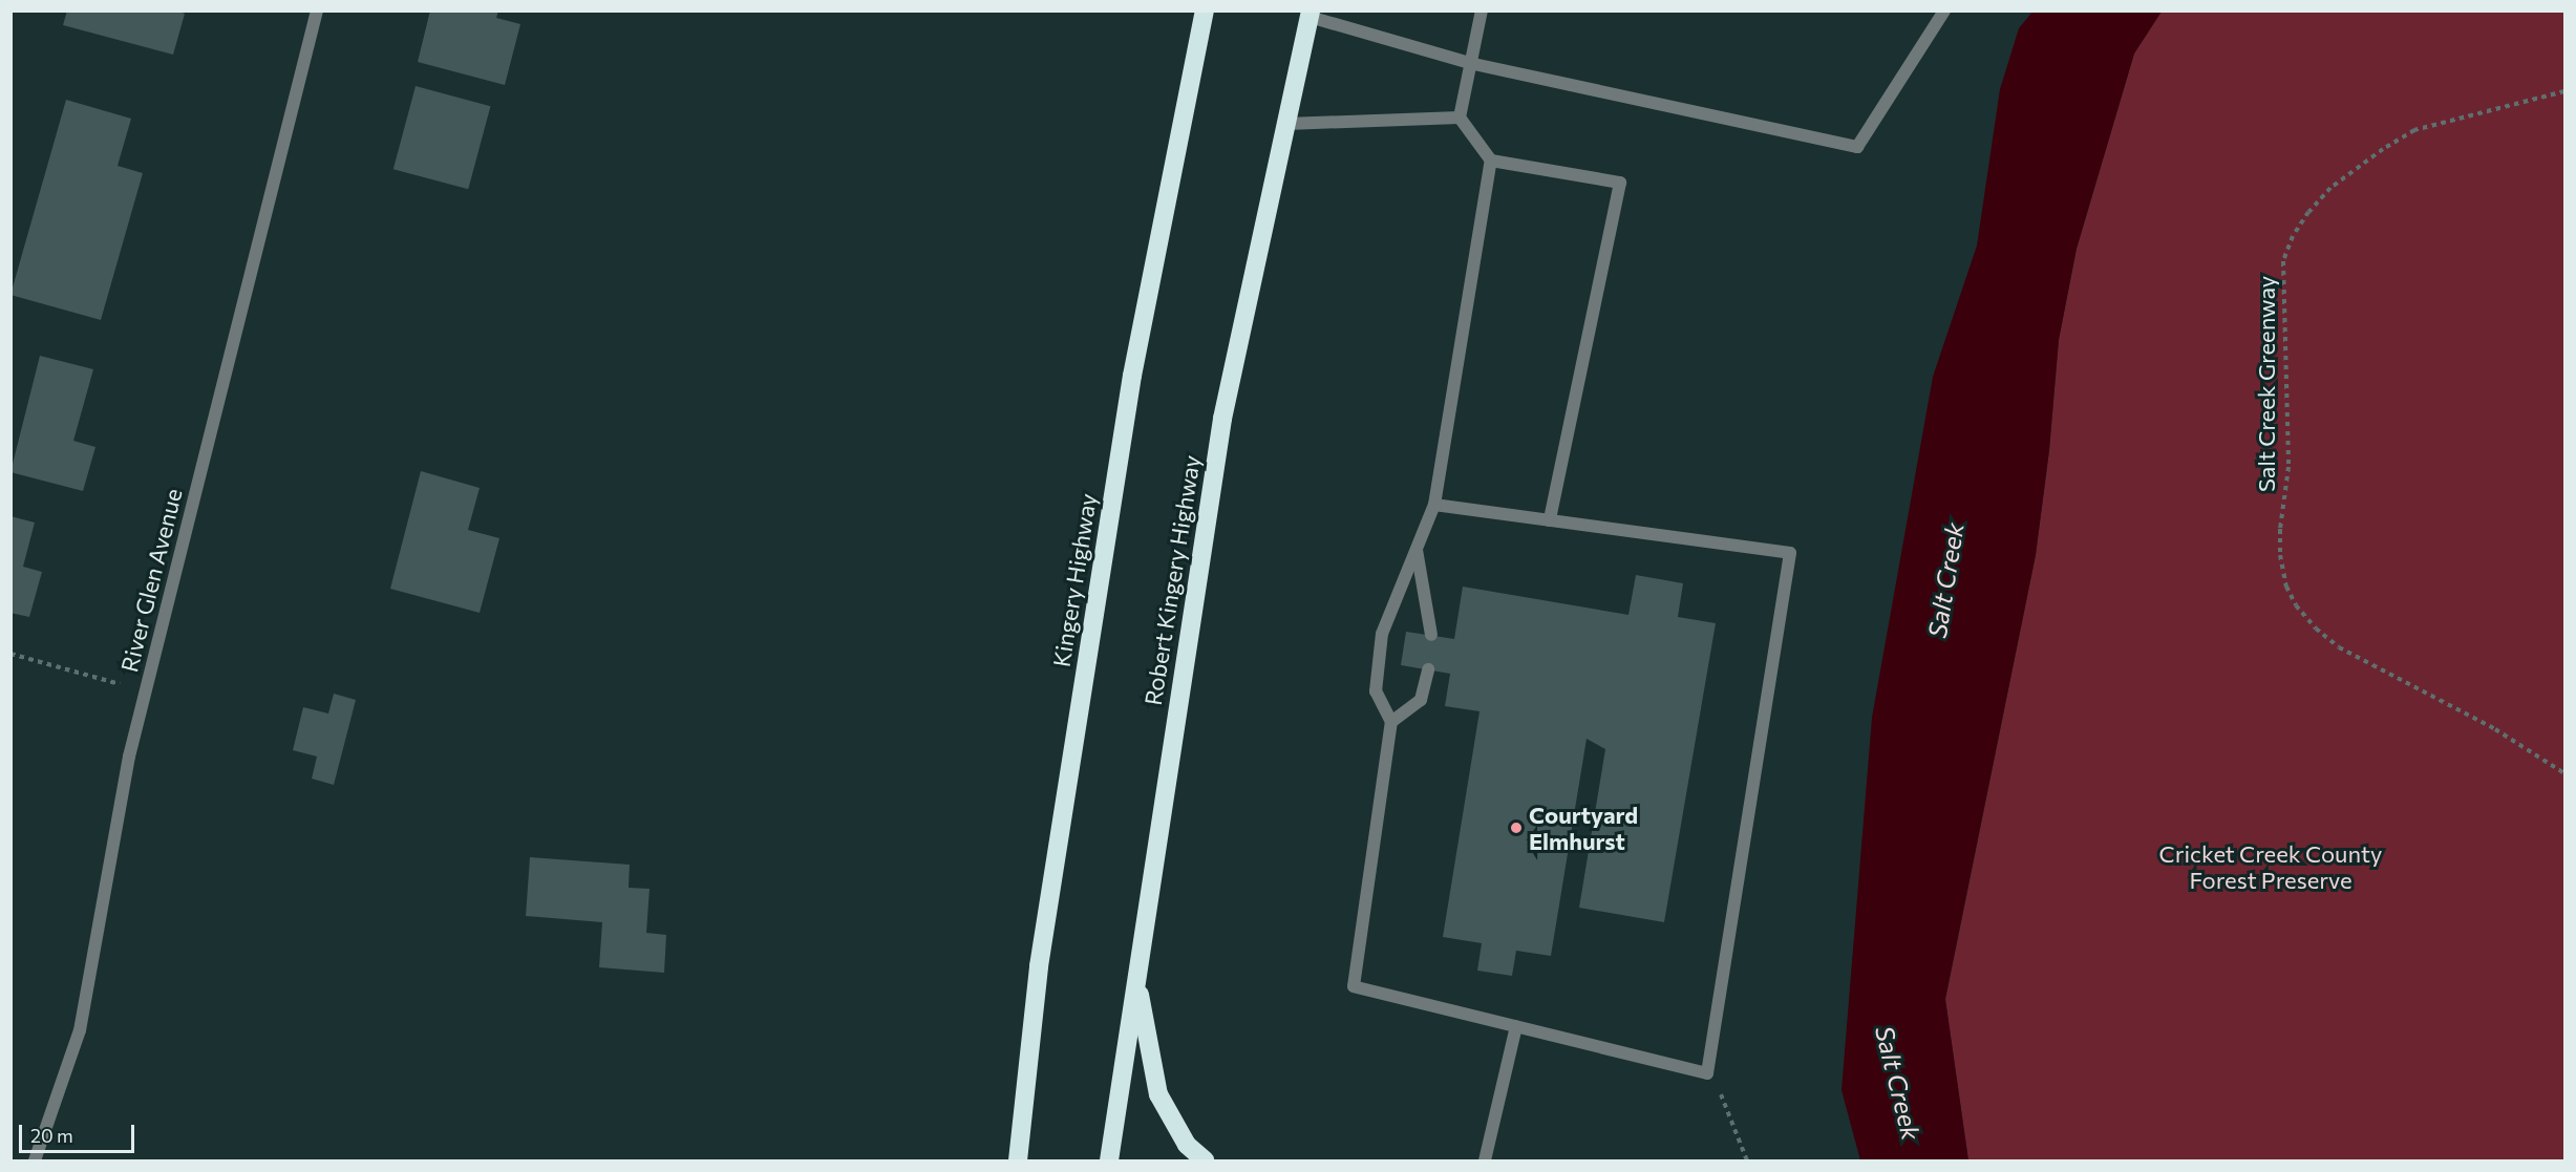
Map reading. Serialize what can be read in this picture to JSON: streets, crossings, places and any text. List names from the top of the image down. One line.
{"streets":{"highway":["Kingery Highway","Robert Kingery Highway"],"street":["River Glen Avenue"],"path":["Salt Creek Greenway"]},"water":["Salt Creek"],"parks":["Cricket Creek County Forest Preserve"],"places":["Courtyard Elmhurst"],"scale_bar":"20 m"}
